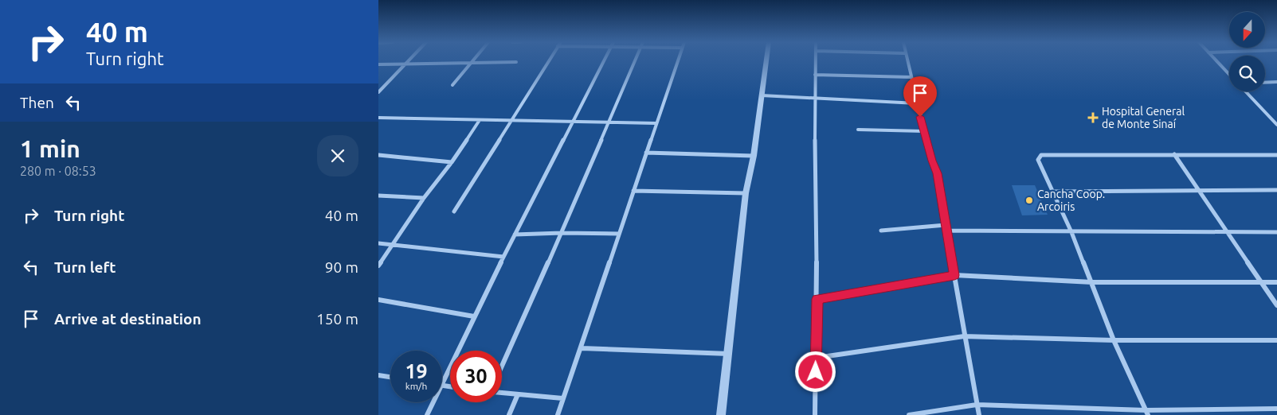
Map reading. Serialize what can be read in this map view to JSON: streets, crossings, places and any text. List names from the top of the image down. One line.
{"places":{"health":["Hospital General de Monte Sinaí"],"other":["Cancha Coop. Arcoiris"]},"north":"bottom","page":{"turn":["40 m","Turn right"],"then":"Then","heading":["1 min","280 m · 08:53"],"list":[{"name":"Turn right","value":"40 m"},{"name":"Turn left","value":"90 m"},{"name":"Arrive at destination","value":"150 m"}],"speed":"19 km/h","limit":"30"}}
